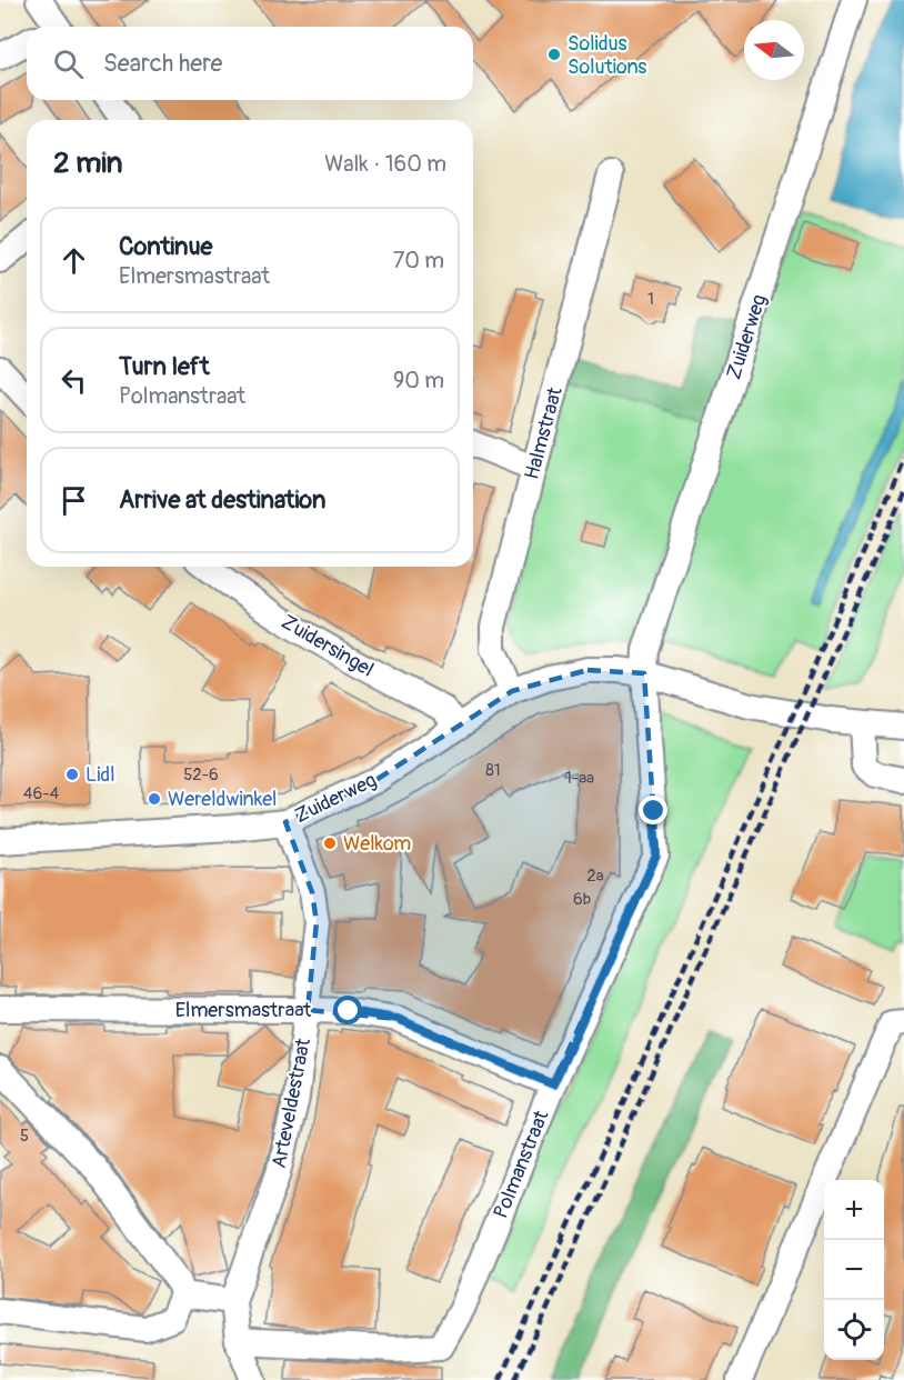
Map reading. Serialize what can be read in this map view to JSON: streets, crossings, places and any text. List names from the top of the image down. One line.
{"streets":{"street":["Zuiderweg","Halmstraat","Zuidersingel","Elmersmastraat","Arteveldestraat","Polmanstraat"]},"crossings":[["Zuiderweg","Halmstraat"],["Zuiderweg","Zuidersingel"],["Zuiderweg","Arteveldestraat"],["Zuiderweg","Polmanstraat"],["Elmersmastraat","Arteveldestraat"],["Elmersmastraat","Polmanstraat"],["Arteveldestraat","Polmanstraat"]],"places":["Solidus Solutions","Lidl","Wereldwinkel","Welkom"],"house_numbers":["1","81","52-6","1-aa","46-4","2a","6b","5"],"north":"left","page":{"search":"Search here","heading":["2 min","Walk · 160 m"],"list":[["Continue","Elmersmastraat","70 m"],["Turn left","Polmanstraat","90 m"],"Arrive at destination"],"map_buttons":["+","−"]}}
